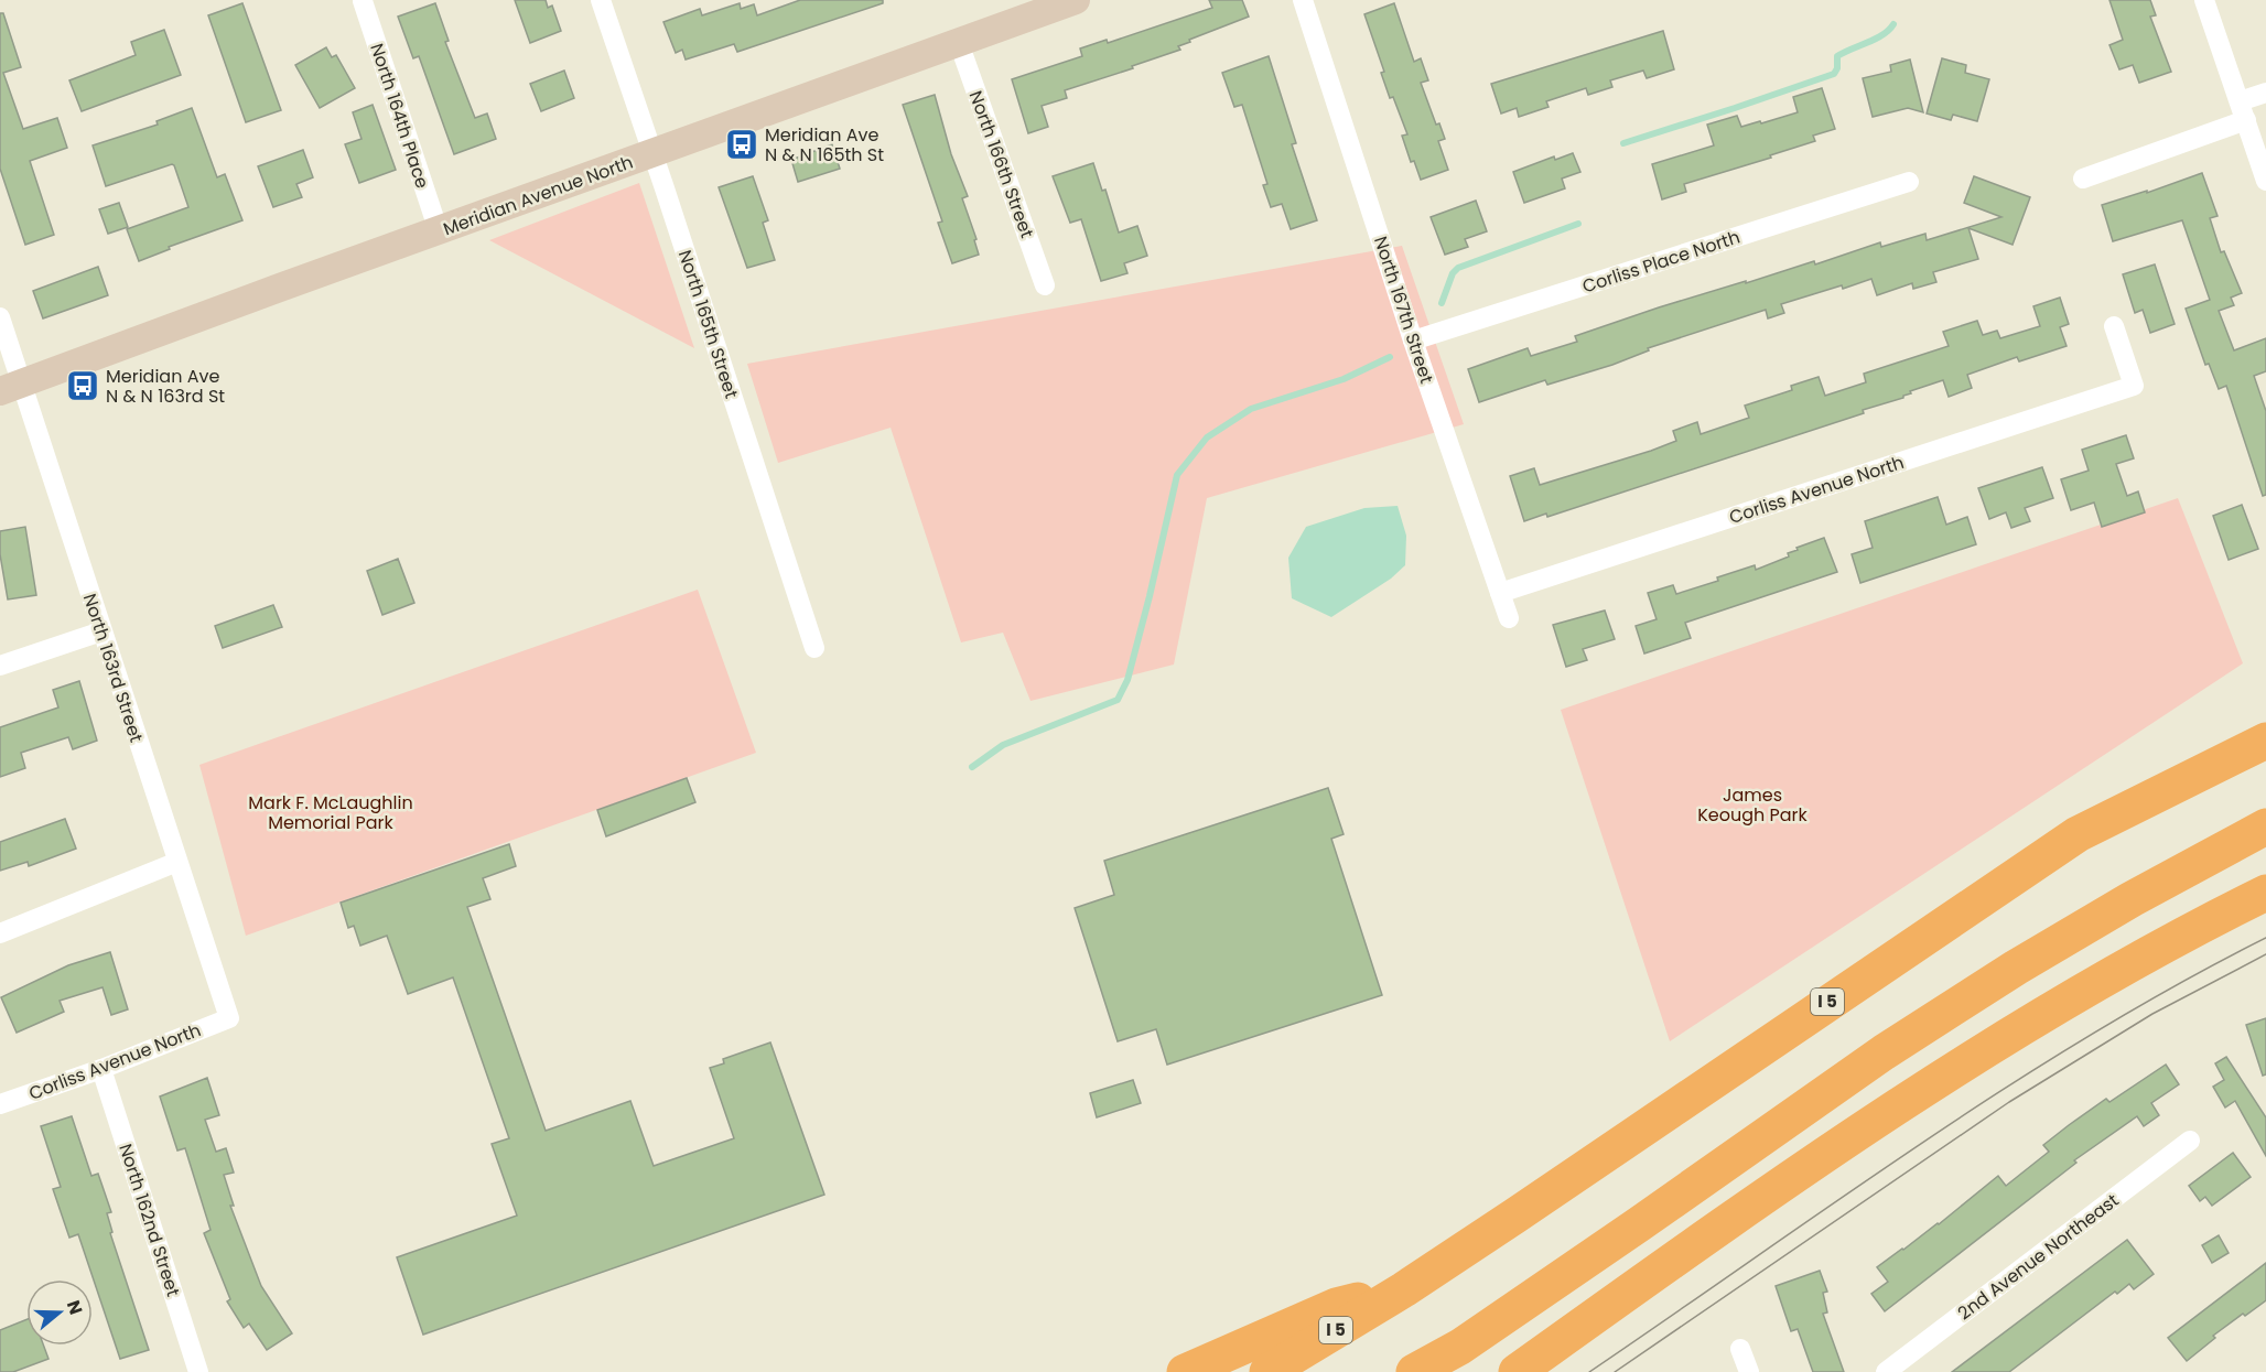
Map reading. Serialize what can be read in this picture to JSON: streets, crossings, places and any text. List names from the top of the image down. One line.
{"streets":{"highway":["I 5"],"street":["North 164th Place","North 166th Street","Meridian Avenue North","Corliss Place North","North 167th Street","North 165th Street","Corliss Avenue North","North 163rd Street","North 162nd Street","2nd Avenue Northeast"]},"crossings":[["North 164th Place","Meridian Avenue North"],["North 166th Street","Meridian Avenue North"],["Meridian Avenue North","North 165th Street"],["Meridian Avenue North","North 163rd Street"],["Corliss Place North","North 167th Street"],["North 167th Street","Corliss Avenue North"],["Corliss Avenue North","North 163rd Street"],["Corliss Avenue North","North 162nd Street"]],"parks":["James Keough Park","Mark F. McLaughlin Memorial Park"],"places":{"bus stop":["Meridian Ave N & N 165th St","Meridian Ave N & N 163rd St"]},"north":"right"}
